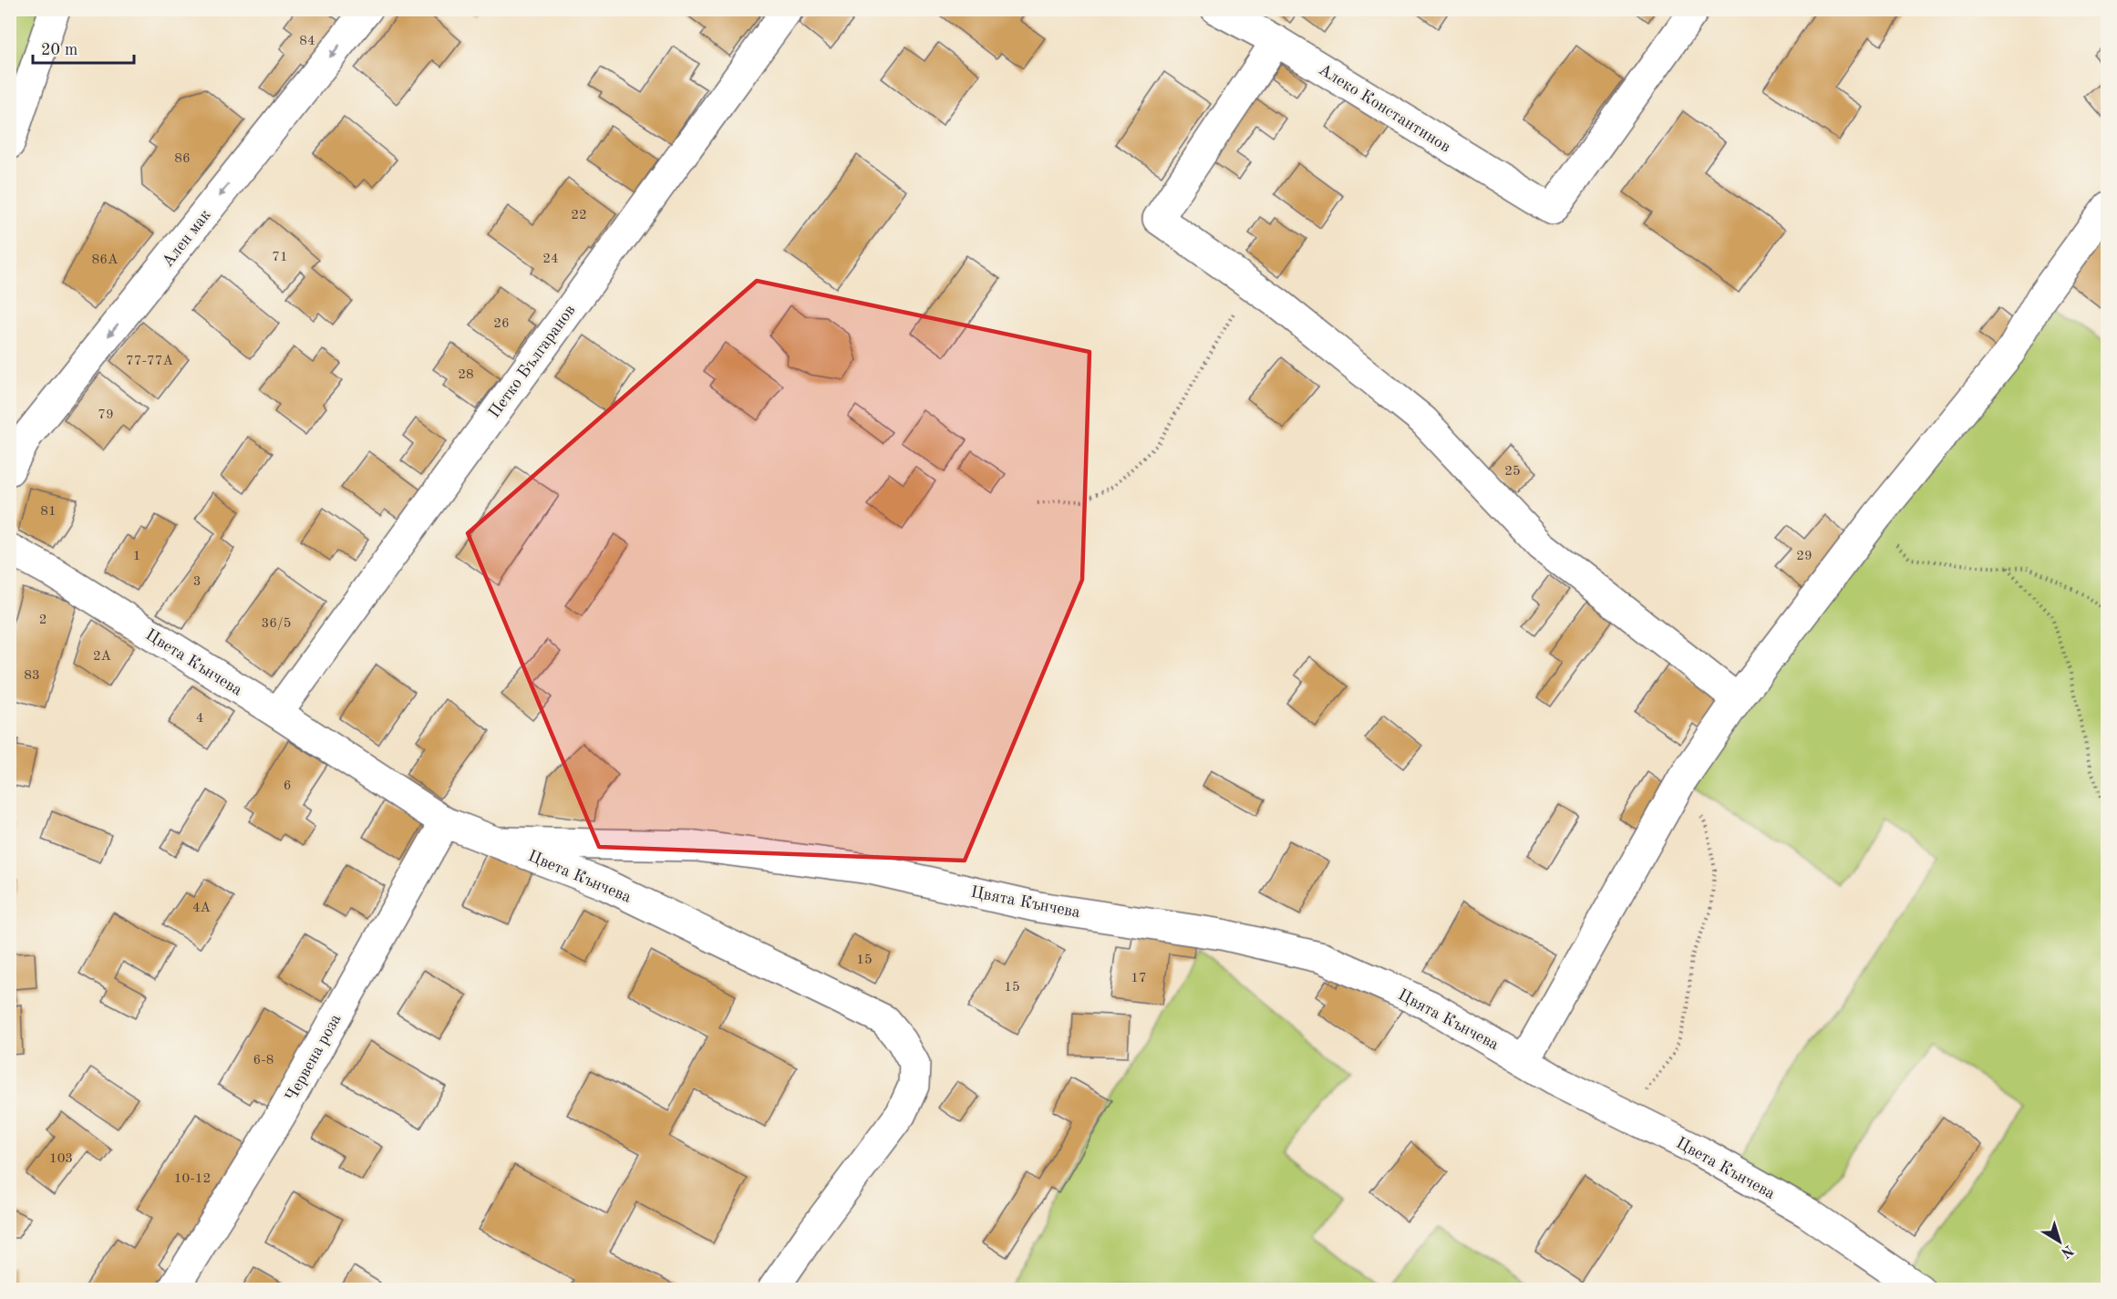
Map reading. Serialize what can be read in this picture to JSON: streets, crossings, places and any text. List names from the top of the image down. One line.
{"streets":{"street":["Алеко Константинов","Ален мак","Петко Българанов","Цвета Кънчева","Цвята Кънчева","Червена роза"]},"crossings":[["Петко Българанов","Цвета Кънчева"],["Цвета Кънчева","Цвята Кънчева"],["Цвета Кънчева","Червена роза"]],"one_way":["Ален мак"],"house_numbers":["84","86","22","71","24","86A","26","77-77A","28","79","25","81","1","29","3","2","36/5","2А","83","4","6","4A","15","17","15","6-8","103","10-12"],"scale_bar":"20 m","north":"bottom right"}
